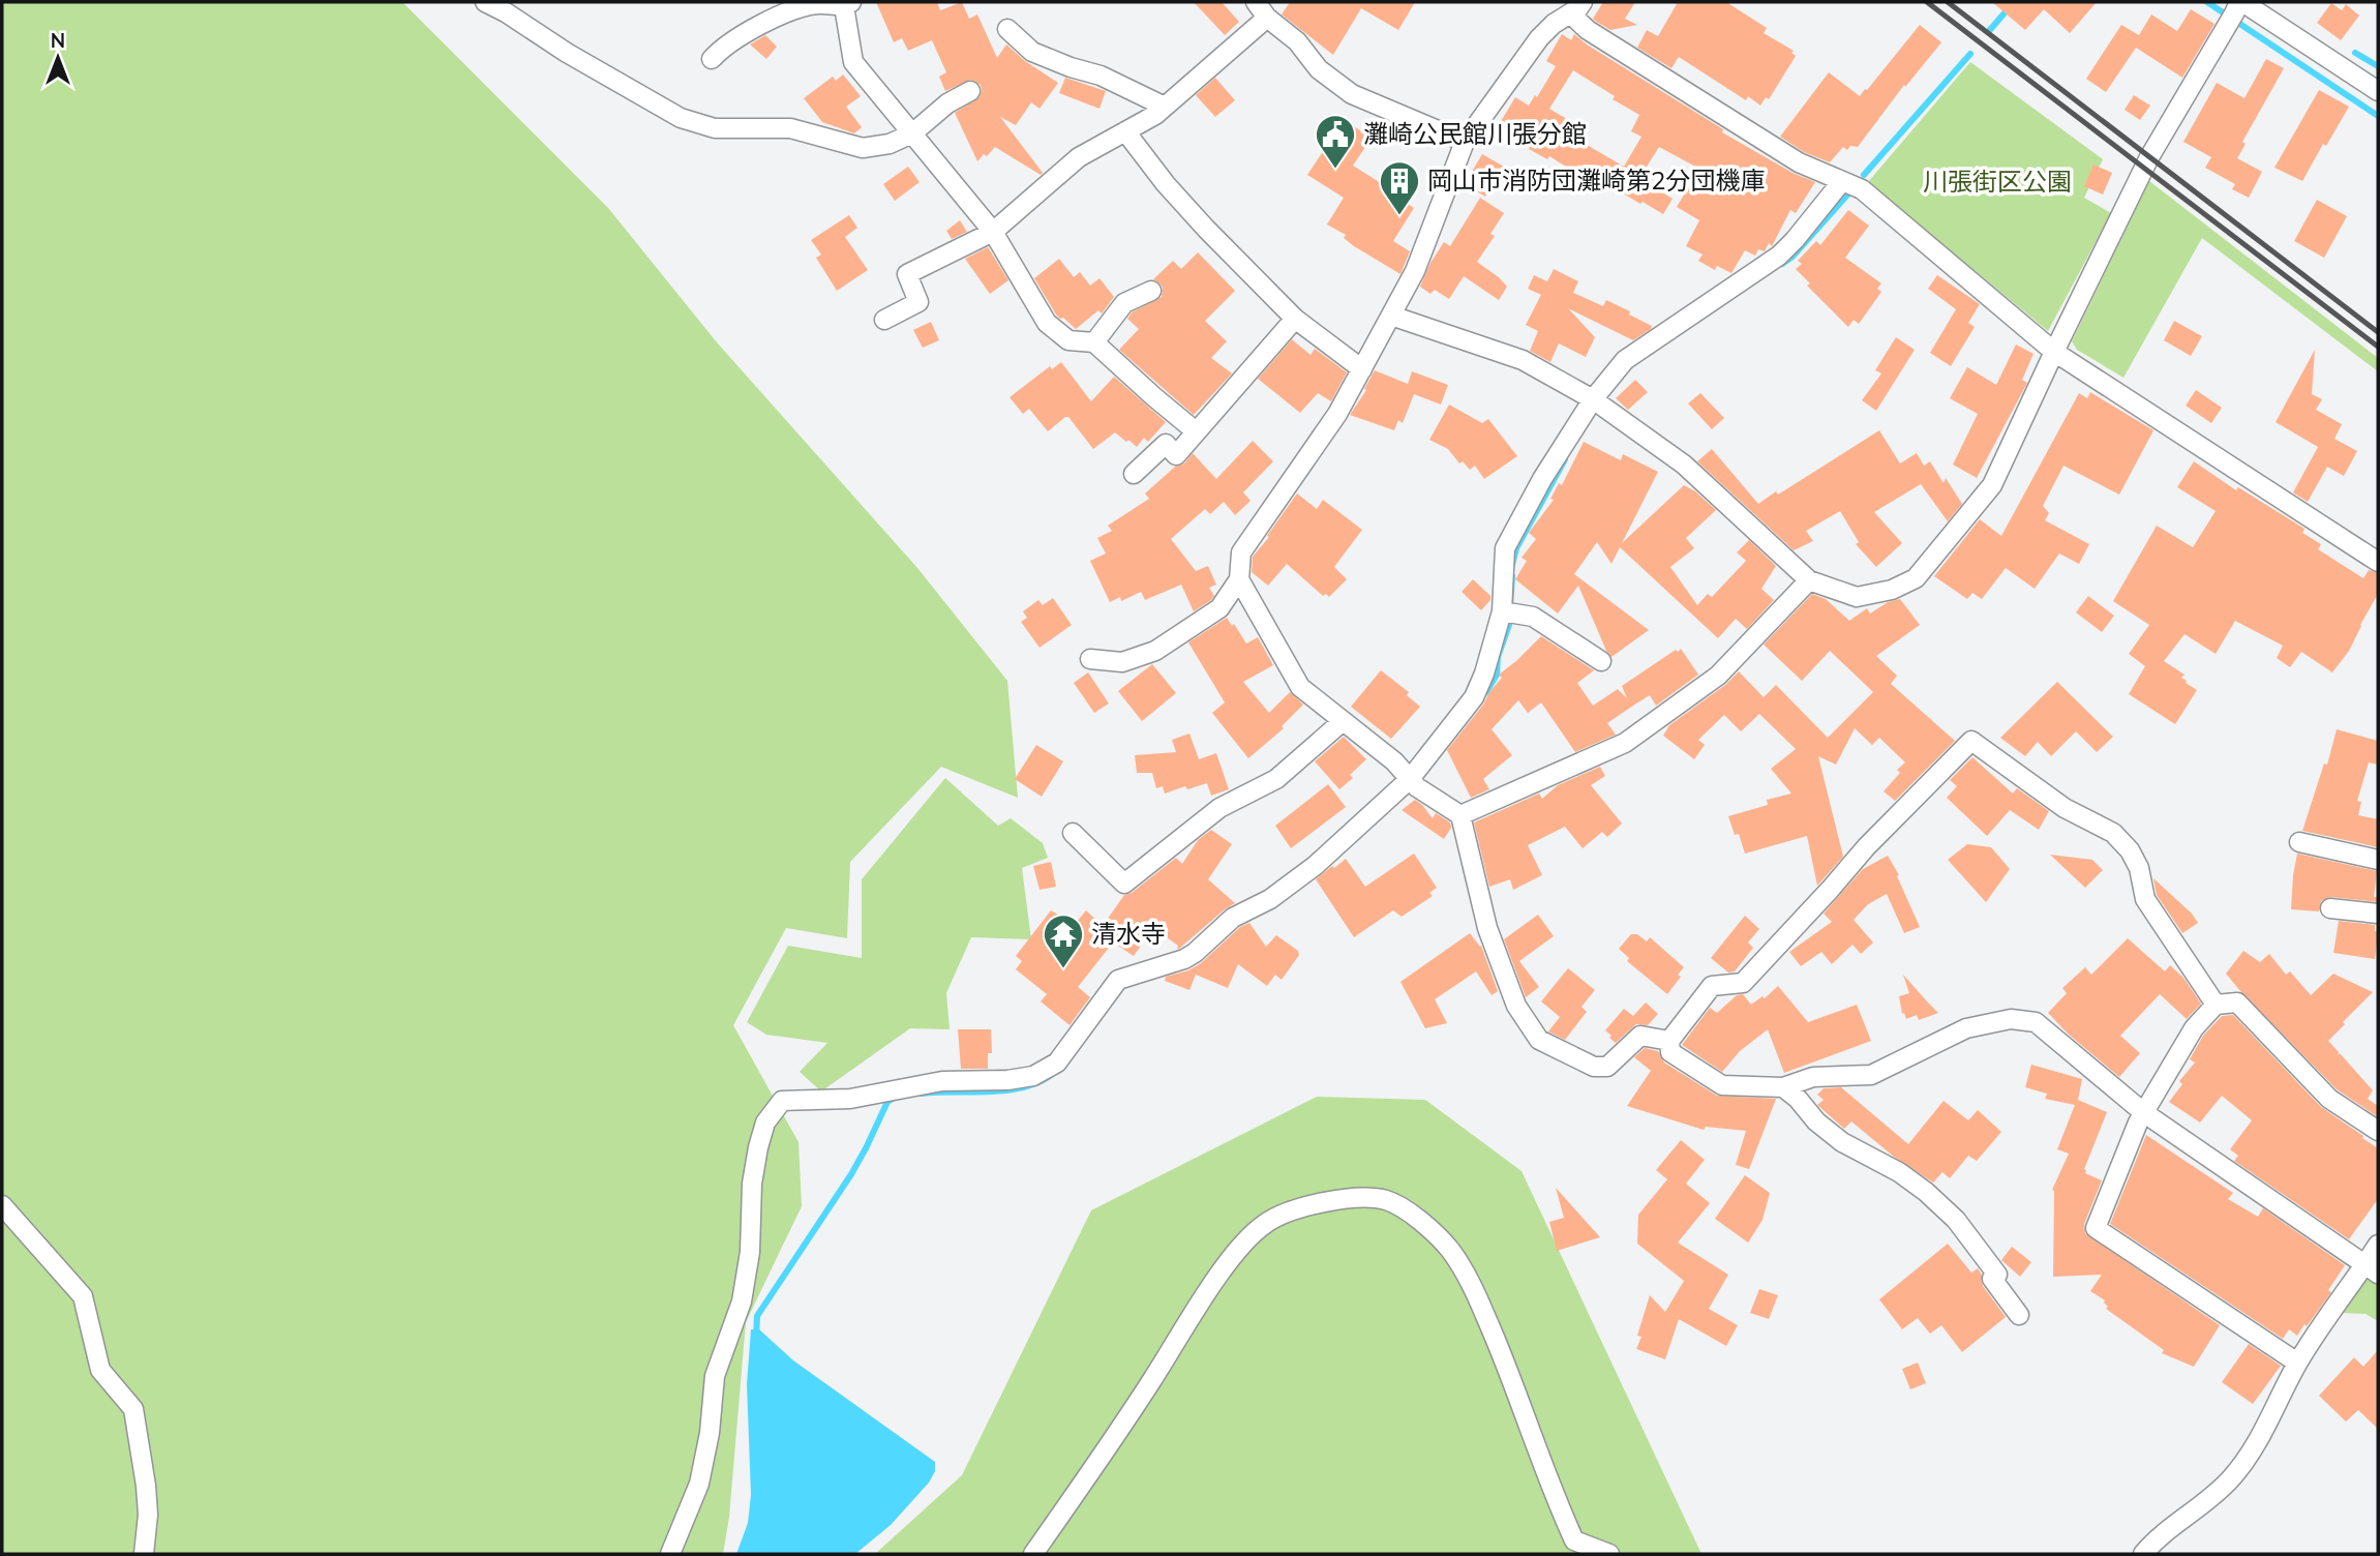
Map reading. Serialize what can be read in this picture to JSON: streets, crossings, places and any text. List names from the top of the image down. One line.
{"parks":["川張街区公園"],"places":{"public building":["灘崎公民館川張分館"],"building":["岡山市消防団灘崎第2分団機庫"],"temple":["清水寺"]},"north":"top"}
